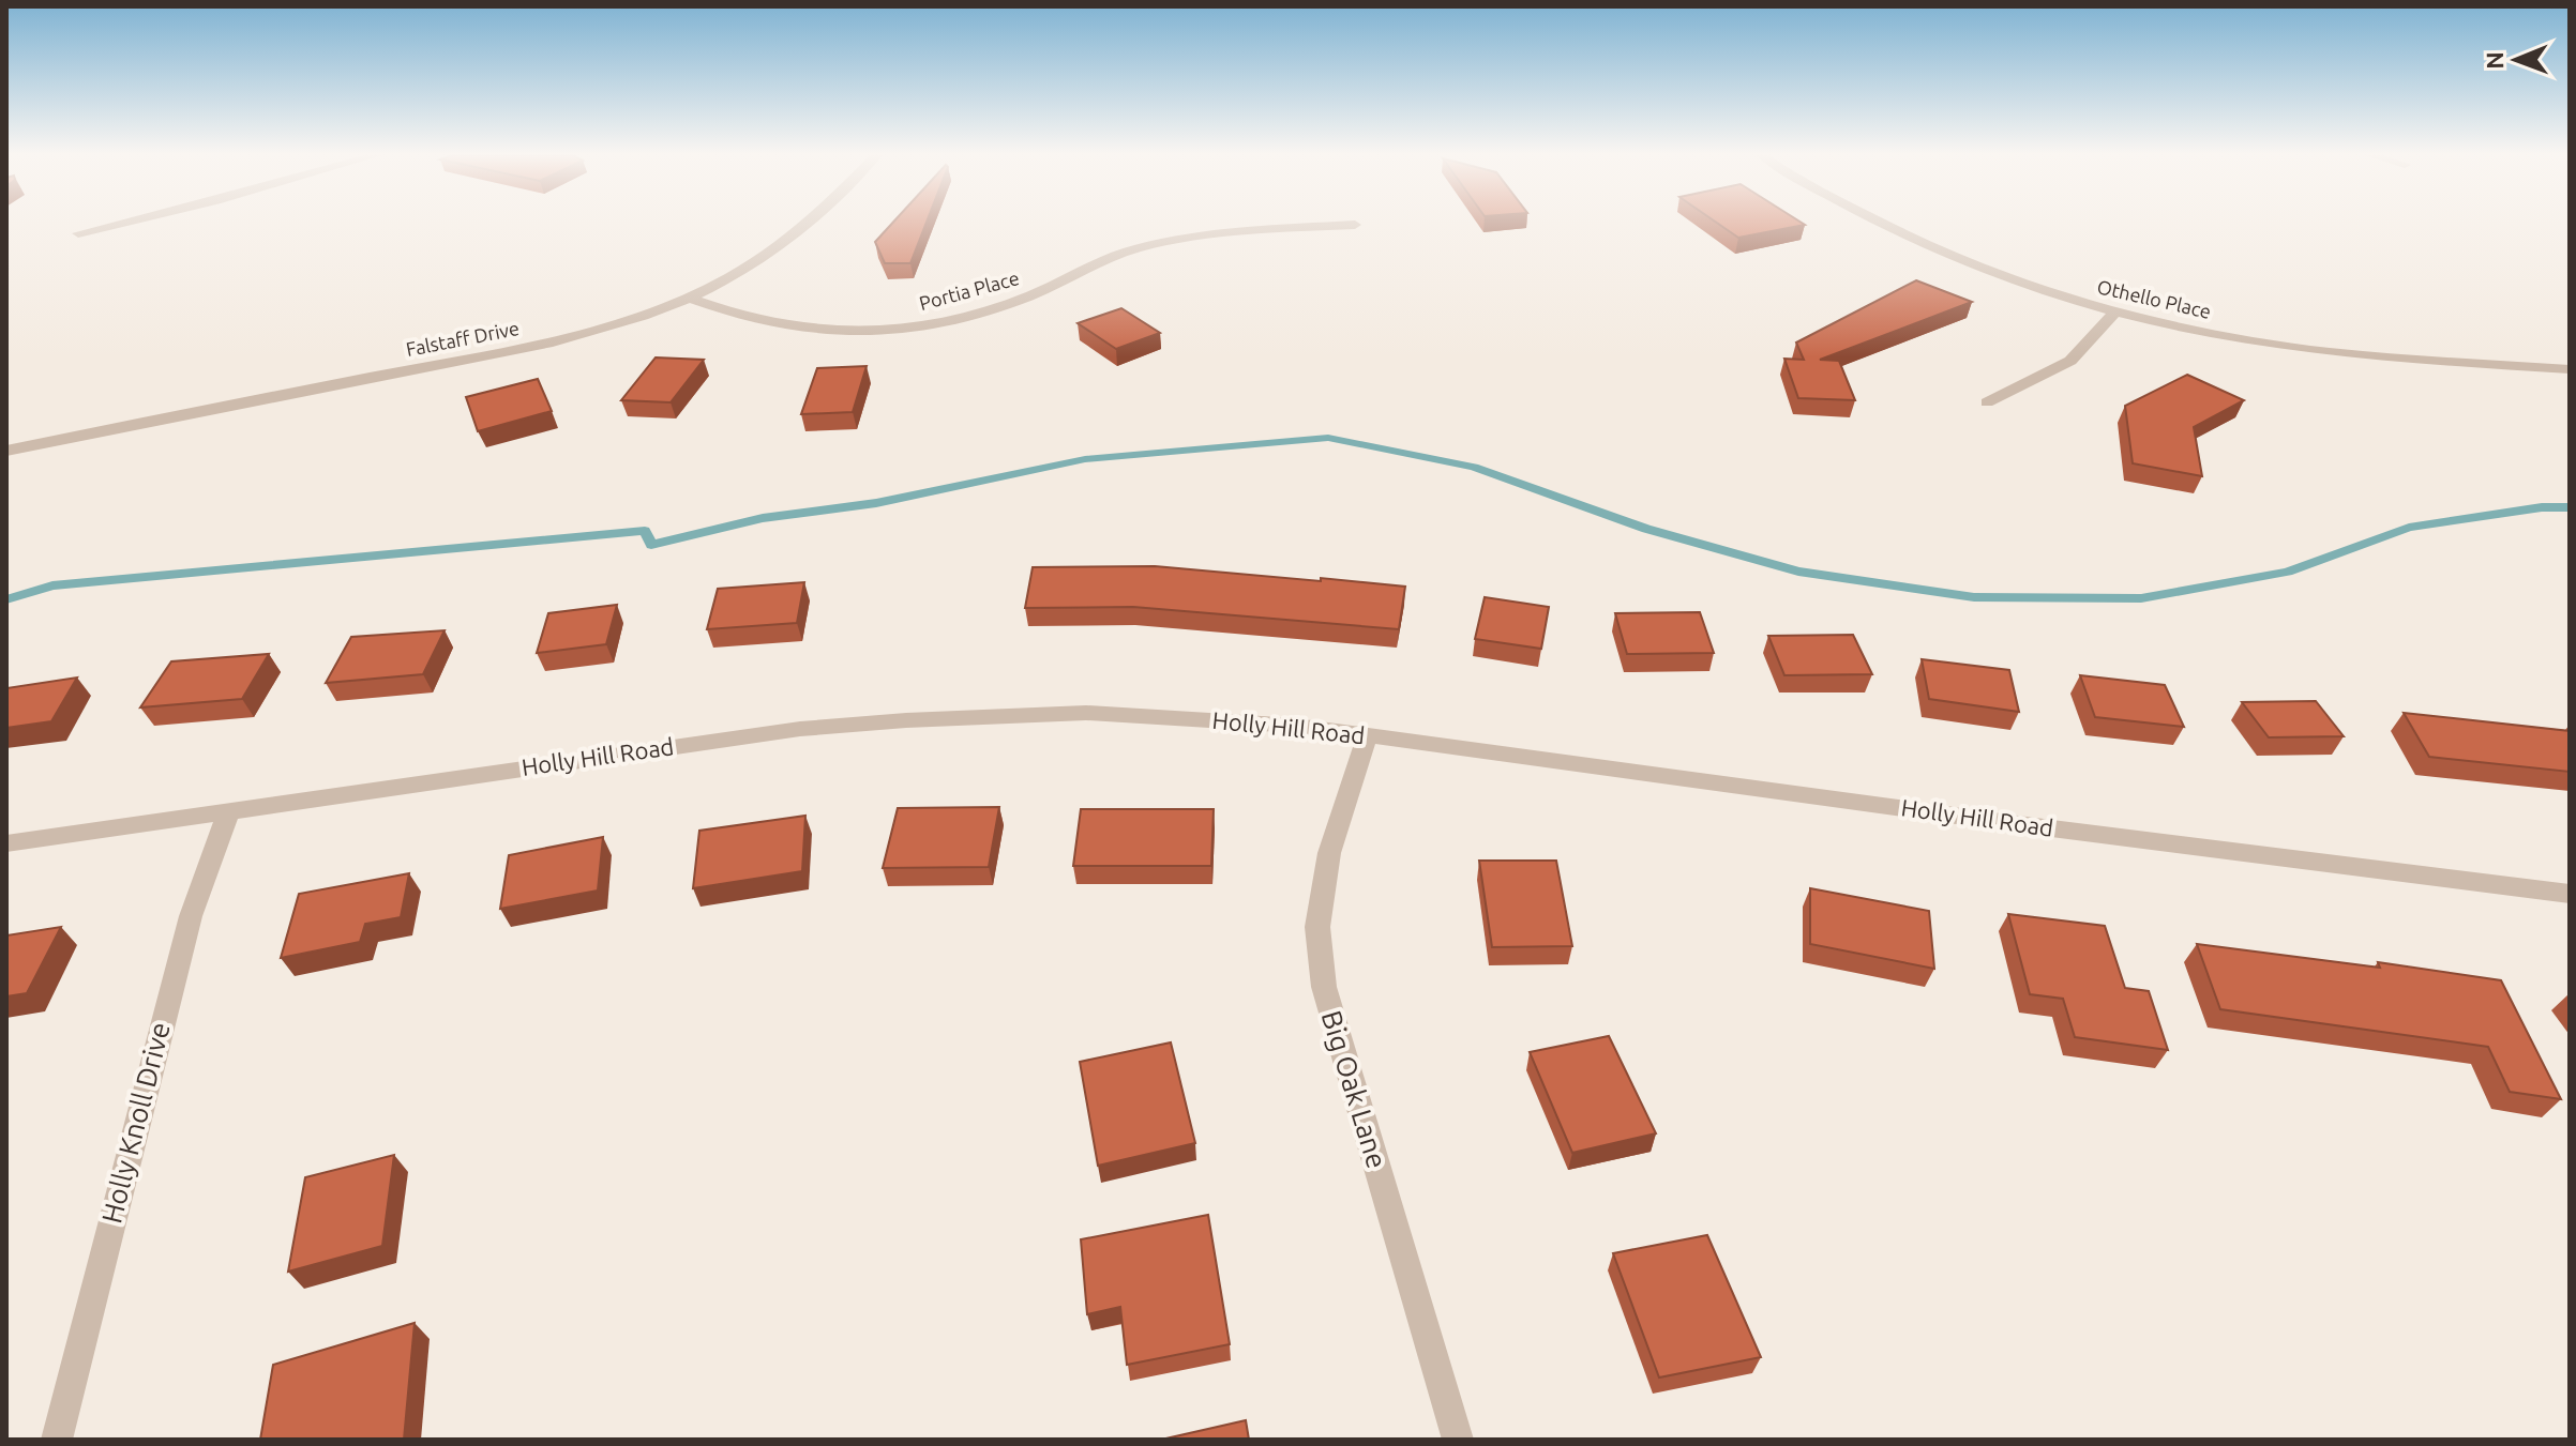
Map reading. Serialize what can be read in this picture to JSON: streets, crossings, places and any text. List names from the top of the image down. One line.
{"streets":{"street":["Portia Place","Othello Place","Falstaff Drive","Holly Hill Road","Big Oak Lane","Holly Knoll Drive"]},"crossings":[["Portia Place","Falstaff Drive"],["Holly Hill Road","Big Oak Lane"],["Holly Hill Road","Holly Knoll Drive"]],"north":"left"}
